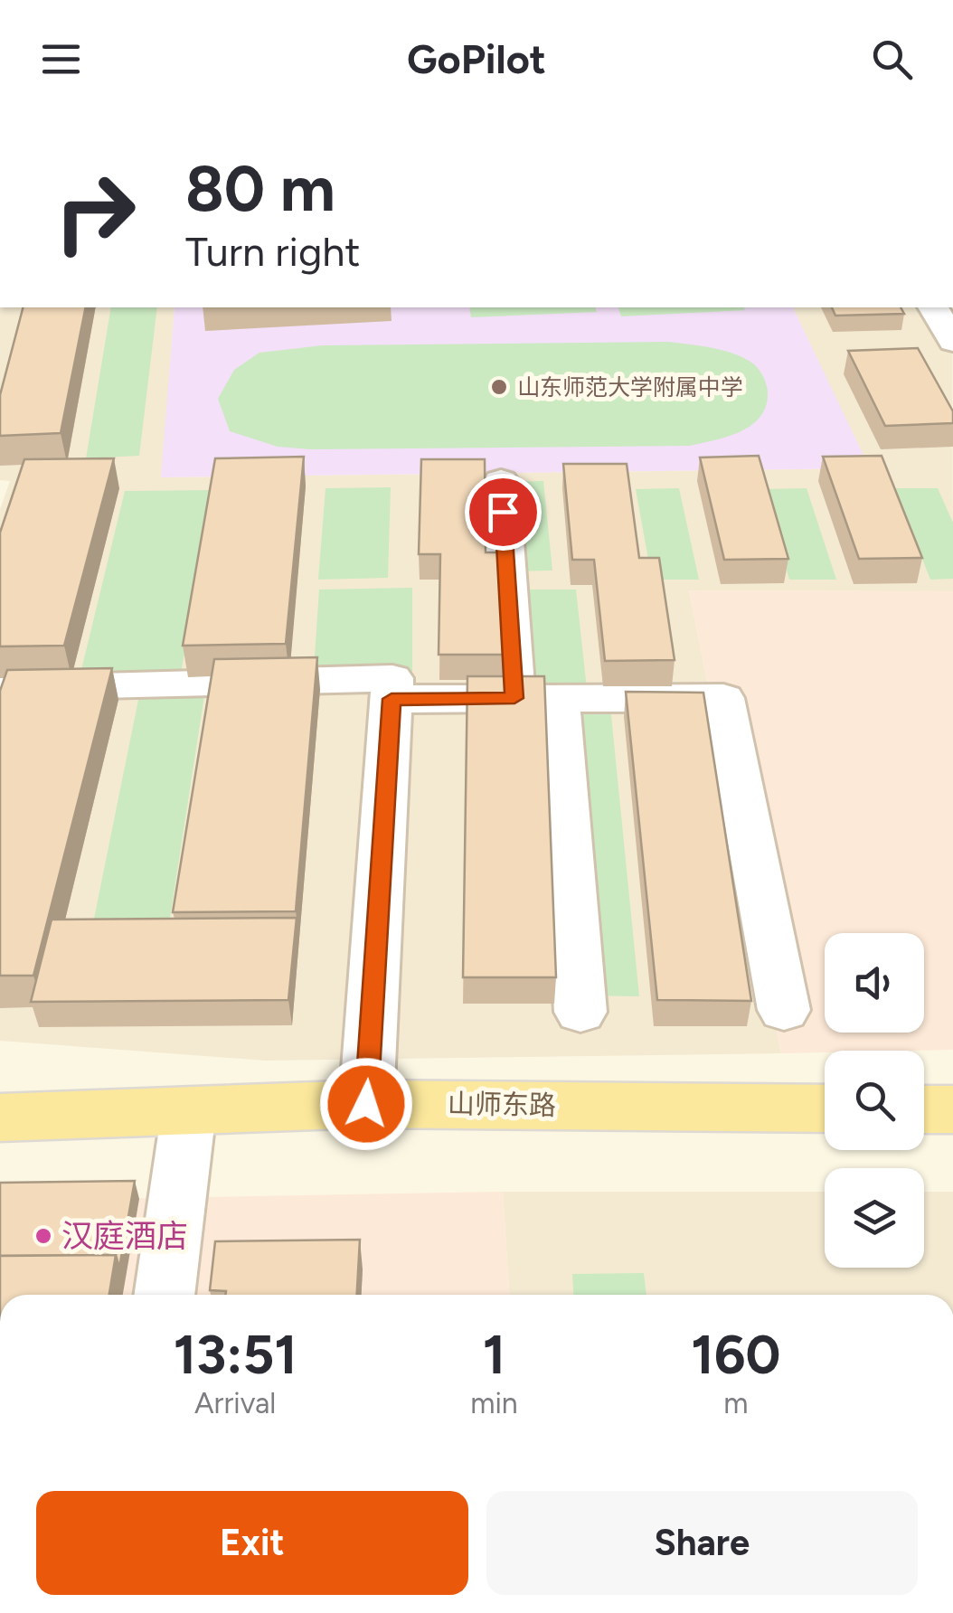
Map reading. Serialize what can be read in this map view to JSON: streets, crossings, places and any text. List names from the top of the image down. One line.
{"streets":{"main road":["山师东路"]},"places":["山东师范大学附属中学","汉庭酒店"],"page":{"header":"GoPilot","turn":["80 m","Turn right"],"eta":["13:51","Arrival","1","min","160","m"],"buttons":["Exit","Share"]}}
